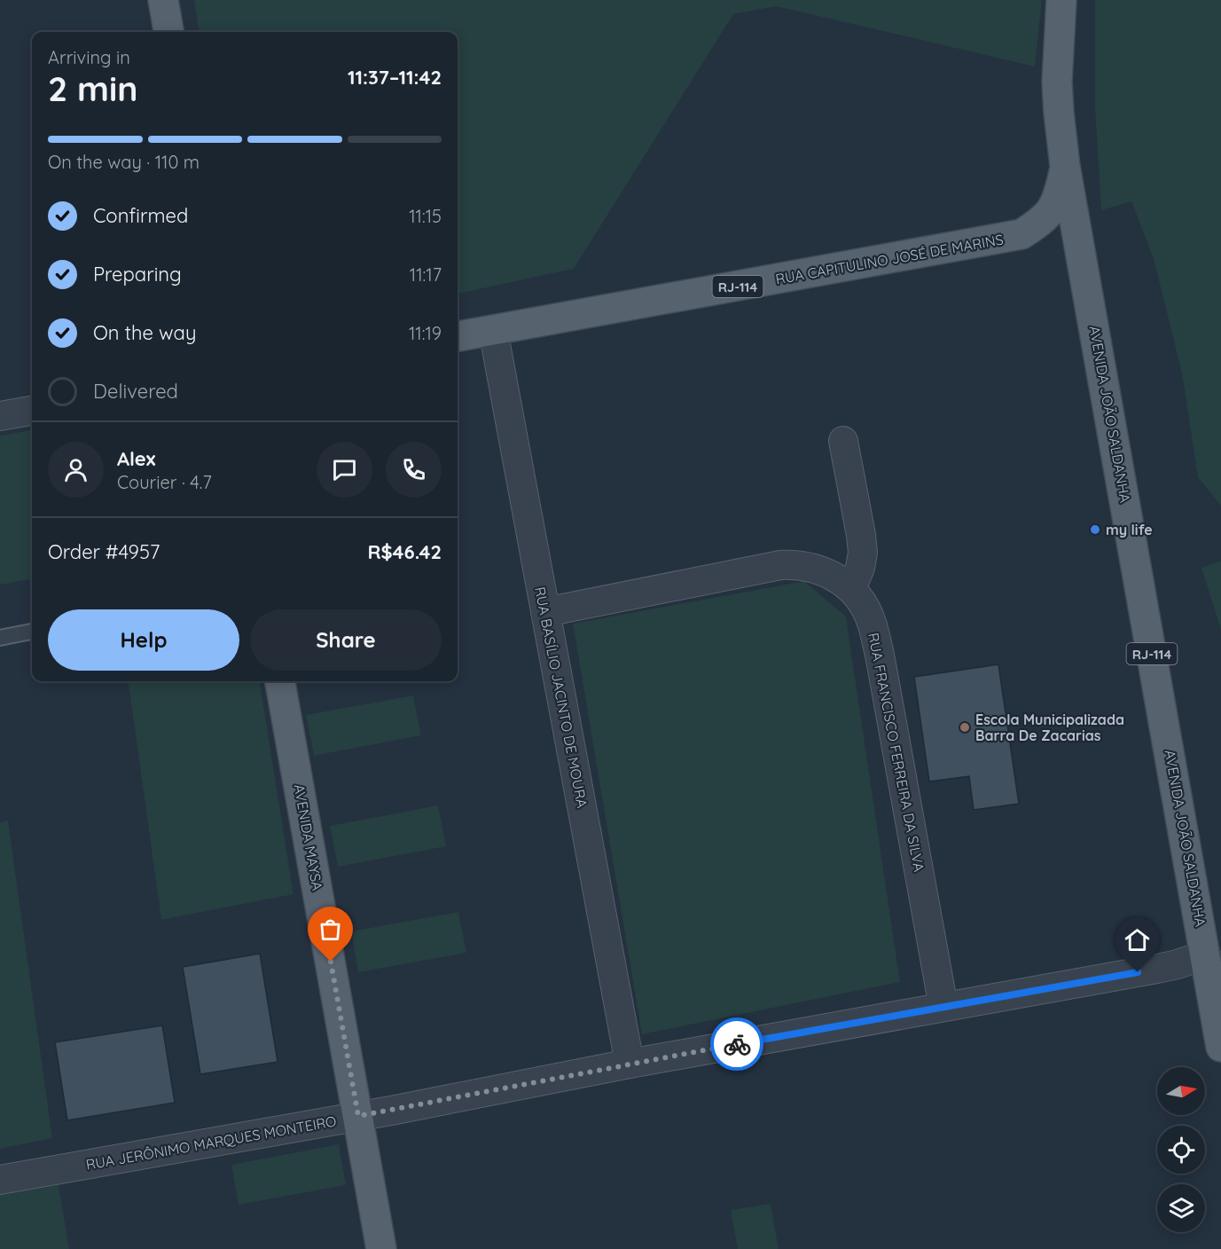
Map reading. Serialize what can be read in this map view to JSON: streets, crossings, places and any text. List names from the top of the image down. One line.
{"streets":{"main road":["RUA CAPITULINO JOSÉ DE MARINS","RJ-114","AVENIDA JOÃO SALDANHA","AVENIDA MAYSA"],"street":["RUA BASÍLIO JACINTO DE MOURA","RUA FRANCISCO FERREIRA DA SILVA","RUA JERÔNIMO MARQUES MONTEIRO"]},"crossings":[["RUA CAPITULINO JOSÉ DE MARINS","AVENIDA JOÃO SALDANHA"],["RUA CAPITULINO JOSÉ DE MARINS","RUA BASÍLIO JACINTO DE MOURA"],["AVENIDA JOÃO SALDANHA","RUA JERÔNIMO MARQUES MONTEIRO"],["RUA BASÍLIO JACINTO DE MOURA","RUA JERÔNIMO MARQUES MONTEIRO"],["RUA FRANCISCO FERREIRA DA SILVA","RUA JERÔNIMO MARQUES MONTEIRO"],["AVENIDA MAYSA","RUA JERÔNIMO MARQUES MONTEIRO"]],"places":["my life","Escola Municipalizada Barra De Zacarias"],"north":"right","page":{"heading":["2 min","Arriving in","11:37–11:42"],"panel":["Alex","Courier · 4.7","Order #4957","R$46.42"],"bar":"On the way · 110 m","list":[["Confirmed","11:15"],["Preparing","11:17"],["On the way","11:19"],"Delivered"],"buttons":["Help","Share"]}}
